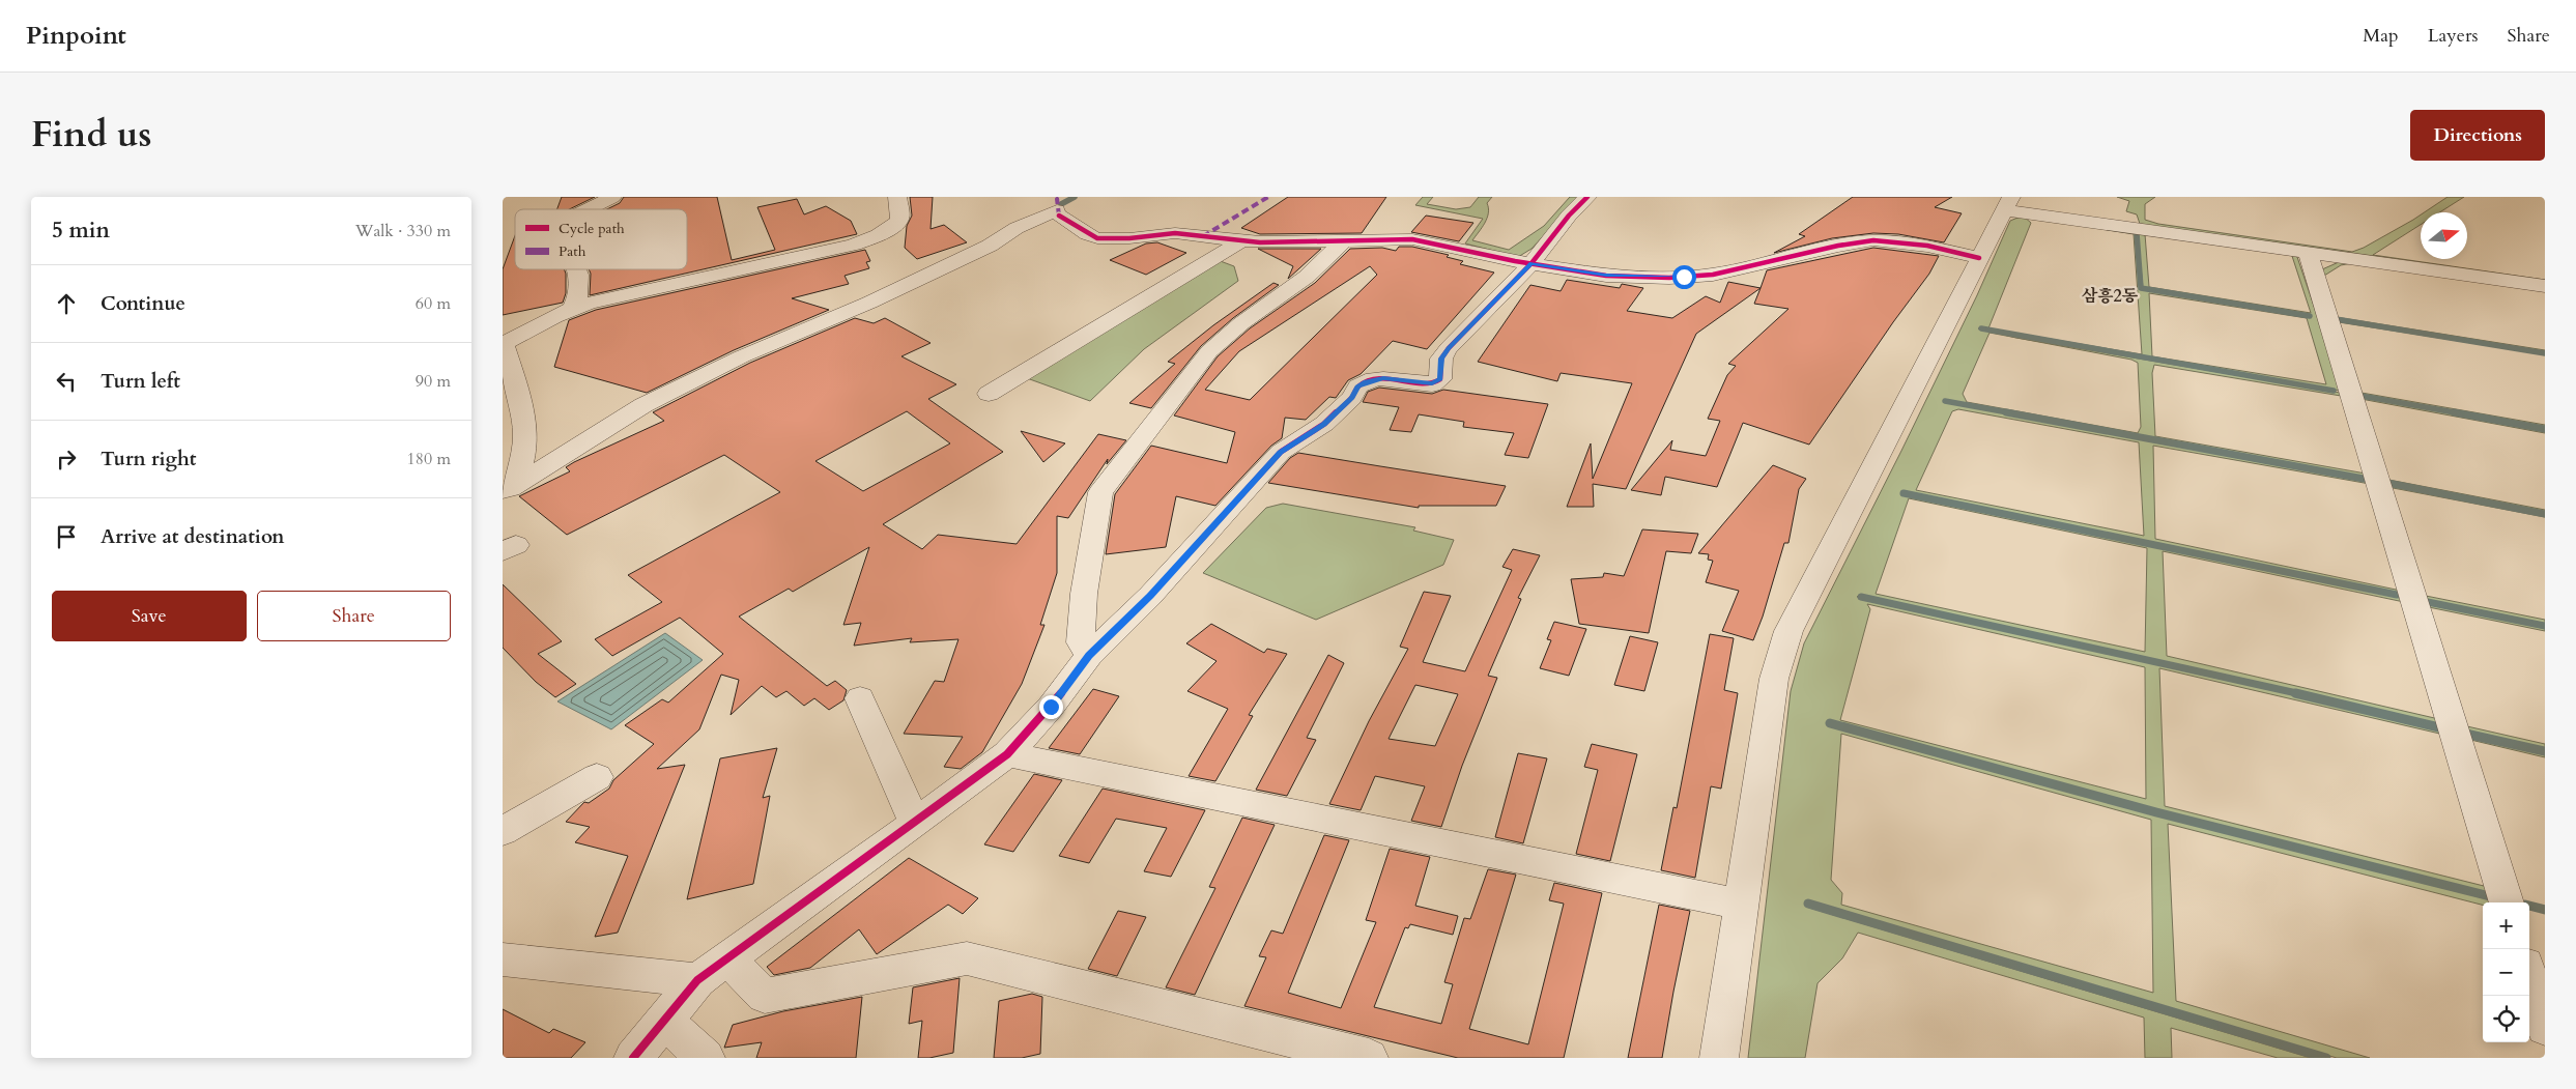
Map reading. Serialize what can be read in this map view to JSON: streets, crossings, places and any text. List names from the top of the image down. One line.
{"districts":["삼흥2동"],"legend":["Cycle path","Path"],"north":"right","page":{"header":"Pinpoint","nav":["Map","Layers","Share"],"title":"Find us","buttons":["Directions",["Save","Share"]],"heading":["5 min","Walk · 330 m"],"list":[["Continue","60 m"],["Turn left","90 m"],["Turn right","180 m"],"Arrive at destination"],"map_buttons":["+","−"]}}
